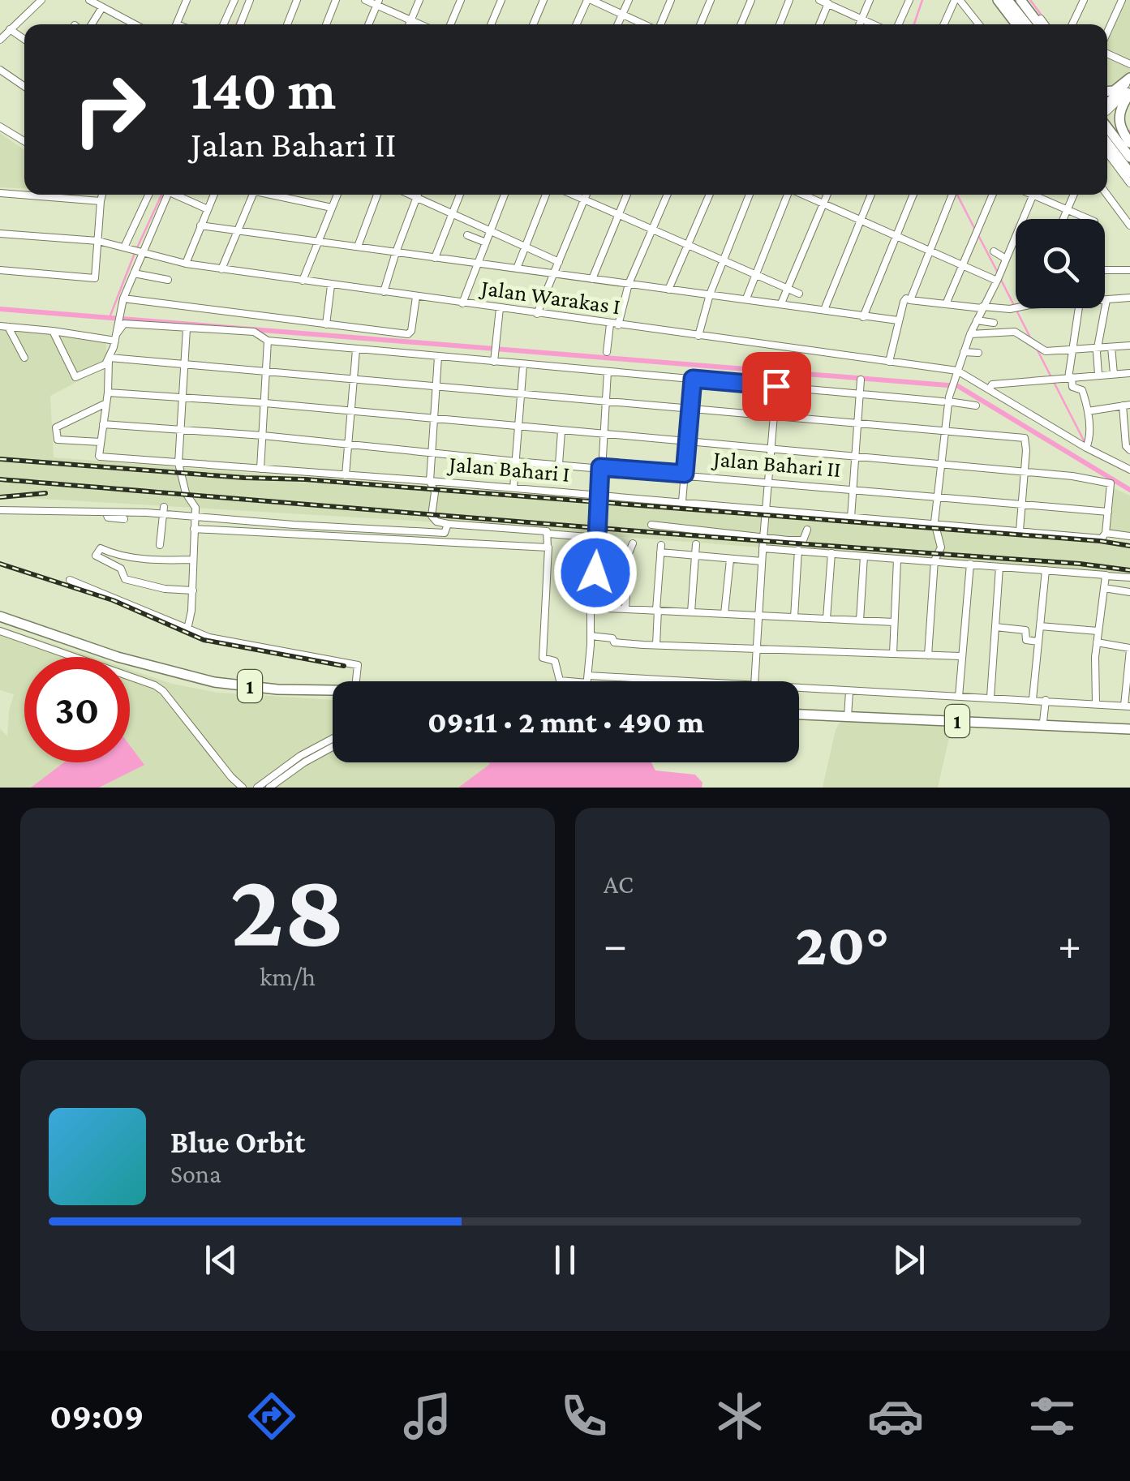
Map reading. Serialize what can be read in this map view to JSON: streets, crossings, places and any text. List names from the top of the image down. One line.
{"streets":{"highway":["1"],"street":["Jalan Warakas I","Jalan Bahari II","Jalan Bahari I"]},"page":{"turn":["140 m","Jalan Bahari II"],"limit":"30","trip":"09:11 · 2 mnt · 490 m","tile":[["28","km/h"],"AC"],"heat":["−","20°","+"],"song":["Blue Orbit","Sona"],"tabs":"09:09"}}
